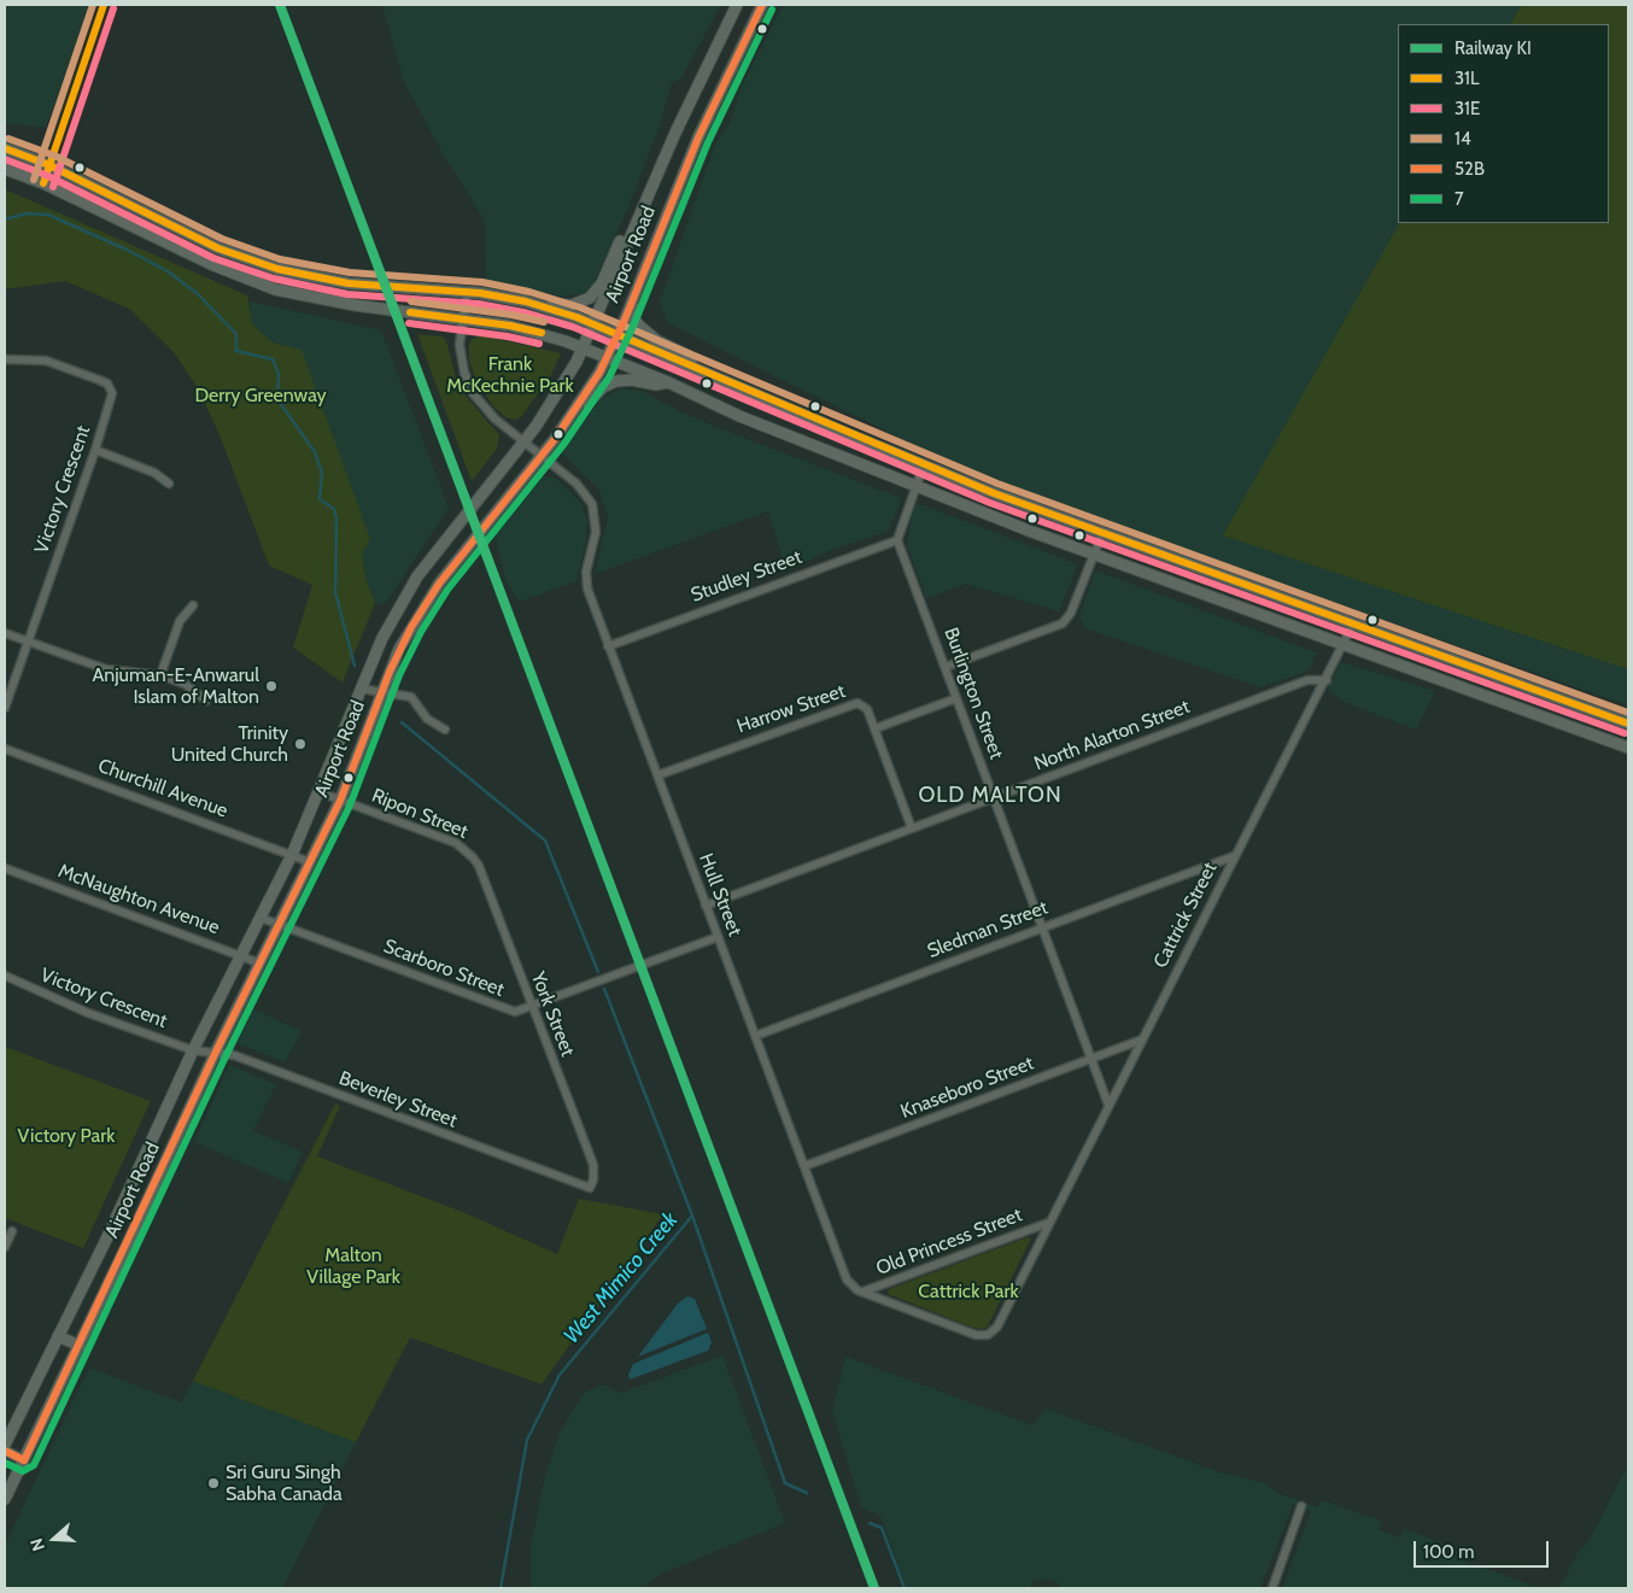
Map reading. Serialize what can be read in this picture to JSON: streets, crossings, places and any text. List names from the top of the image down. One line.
{"streets":{"main road":["Airport Road"],"street":["Victory Crescent","Studley Street","Burlington Street","Harrow Street","North Alarton Street","Churchill Avenue","Ripon Street","Hull Street","McNaughton Avenue","Cattrick Street","Sledman Street","Scarboro Street","York Street","Knaseboro Street","Beverley Street","Old Princess Street"]},"crossings":[["Airport Road","Victory Crescent"],["Airport Road","Churchill Avenue"],["Airport Road","Ripon Street"],["Airport Road","Hull Street"],["Airport Road","McNaughton Avenue"],["Airport Road","Scarboro Street"],["Airport Road","Beverley Street"],["Victory Crescent","Beverley Street"],["Studley Street","Burlington Street"],["Studley Street","Hull Street"],["Burlington Street","North Alarton Street"],["Burlington Street","Cattrick Street"],["Burlington Street","Sledman Street"],["Burlington Street","Knaseboro Street"],["Harrow Street","North Alarton Street"],["Harrow Street","Hull Street"],["North Alarton Street","Hull Street"],["North Alarton Street","Cattrick Street"],["Ripon Street","York Street"],["Hull Street","Cattrick Street"],["Hull Street","Sledman Street"],["Hull Street","Scarboro Street"],["Hull Street","Knaseboro Street"],["Hull Street","Old Princess Street"],["Cattrick Street","Sledman Street"],["Cattrick Street","Knaseboro Street"],["Cattrick Street","Old Princess Street"],["Scarboro Street","York Street"],["York Street","Beverley Street"]],"districts":["OLD MALTON"],"water":["West Mimico Creek"],"parks":["Frank McKechnie Park","Derry Greenway","Victory Park","Malton Village Park","Cattrick Park"],"places":["Anjuman-E-Anwarul Islam of Malton","Trinity United Church","Sri Guru Singh Sabha Canada"],"lines":["rail line KI","transit line 31L","transit line 14","transit line 52B","transit line 31E","transit line 7"],"legend":["Railway KI","31L","31E","14","52B","7"],"scale_bar":"100 m","north":"left"}
